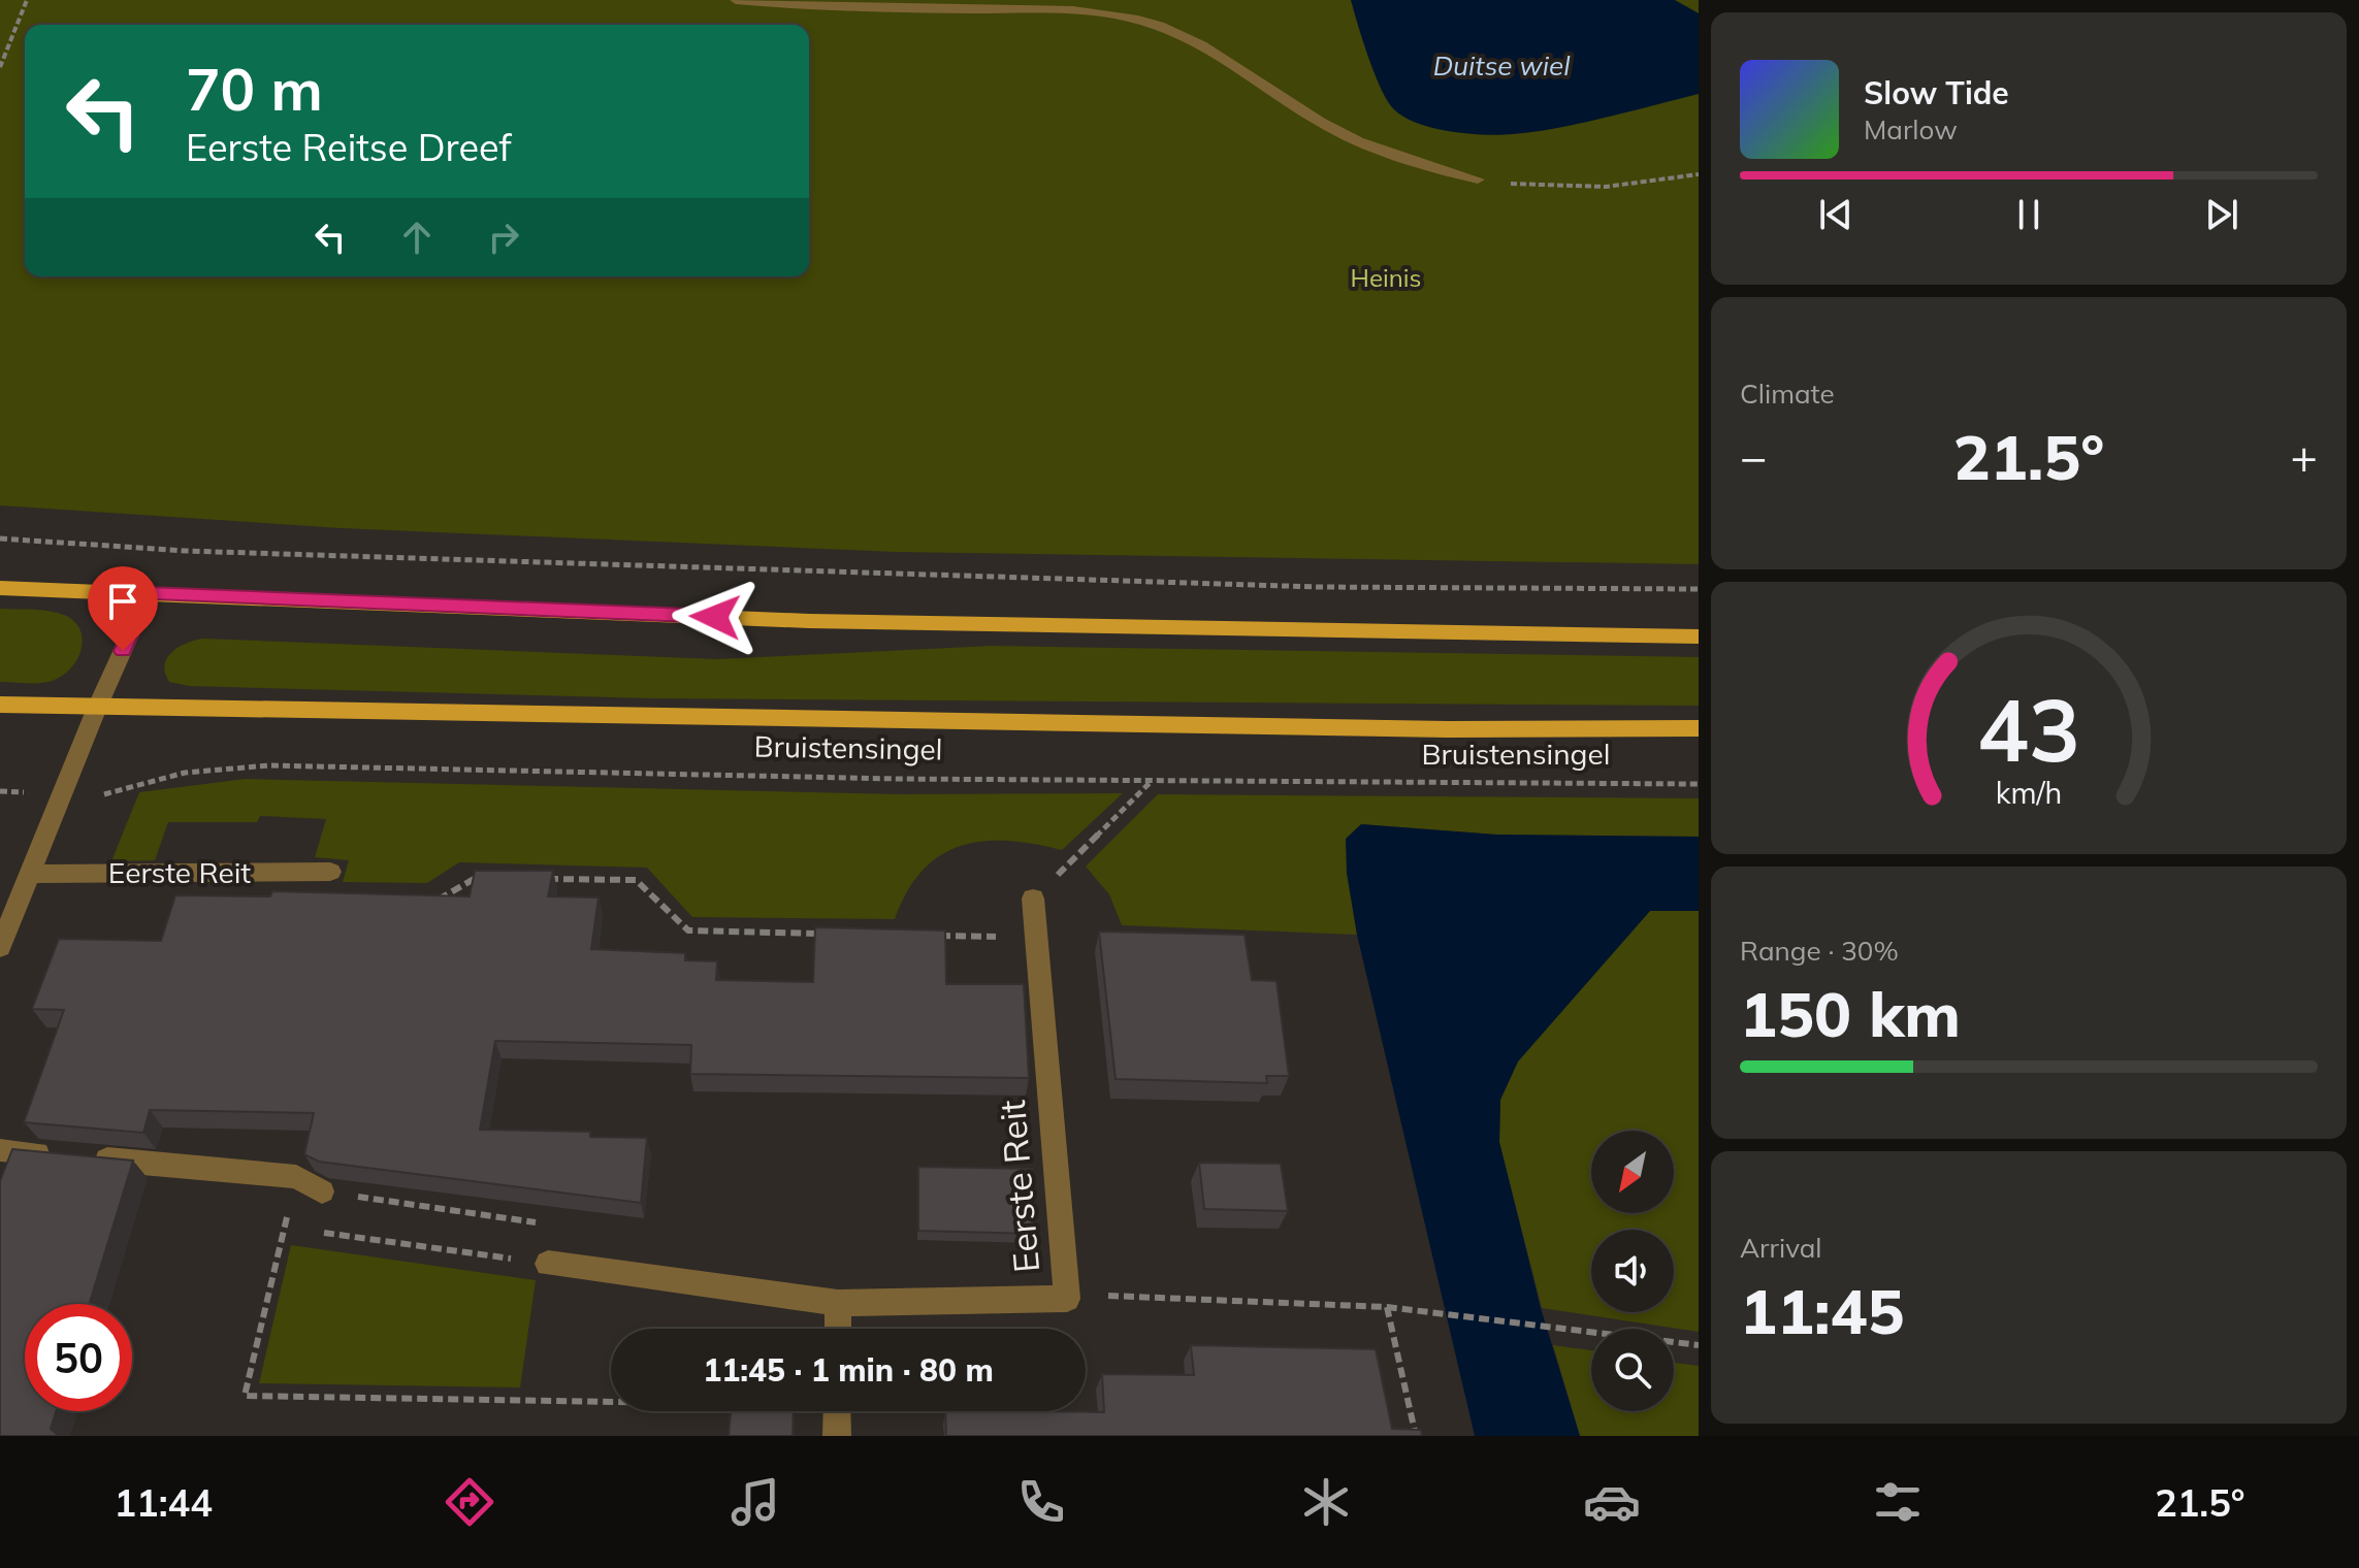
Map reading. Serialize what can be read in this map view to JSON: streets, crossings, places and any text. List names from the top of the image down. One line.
{"streets":{"main road":["Bruistensingel"],"street":["Eerste Reit"]},"water":["Duitse wiel"],"parks":["Heinis"],"north":"bottom left","page":{"turn":["70 m","Eerste Reitse Dreef"],"song":["Slow Tide","Marlow"],"tile":["Climate",["Range · 30%","150 km"],["Arrival","11:45"]],"heat":["−","21.5°","+"],"limit":"50","trip":"11:45 · 1 min · 80 m","tabs":["11:44","21.5°"],"gauge":["43","km/h"]}}
